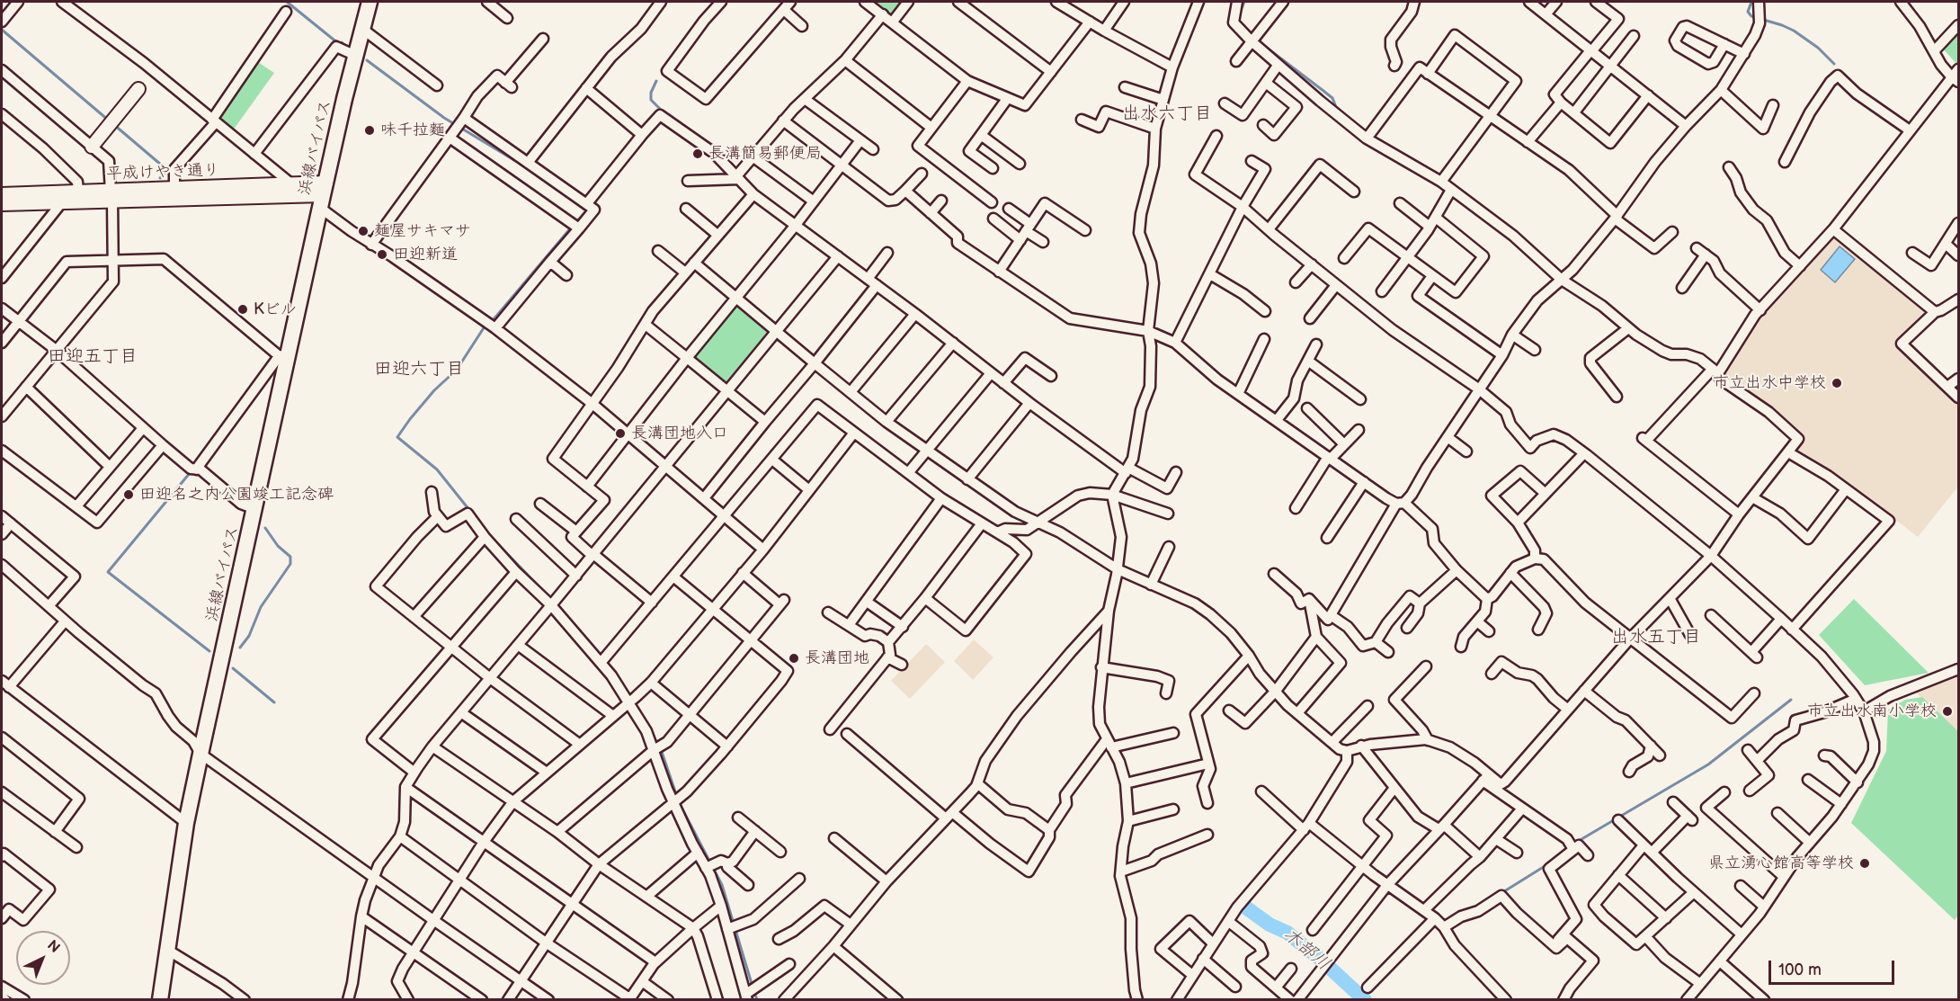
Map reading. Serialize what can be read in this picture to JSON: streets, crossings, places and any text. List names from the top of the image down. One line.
{"streets":{"highway":["浜線バイパス"],"street":["平成けやき通り"]},"crossings":[["浜線バイパス","平成けやき通り"]],"districts":["出水六丁目","田迎五丁目","田迎六丁目","出水五丁目"],"water":["木部川"],"places":["味千拉麵","長溝簡易郵便局","麺屋サキマサ","田迎新道","Kビル","市立出水中学校","長溝団地入口","田迎名之内公園竣工記念碑","長溝団地","市立出水南小学校","県立湧心館高等学校"],"scale_bar":"100 m","north":"top right"}
